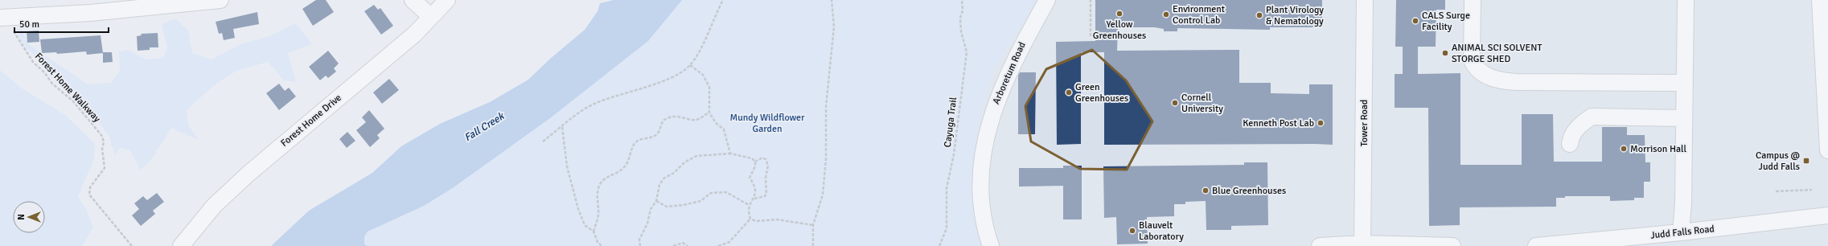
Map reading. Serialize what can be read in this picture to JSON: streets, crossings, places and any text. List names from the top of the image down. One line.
{"streets":{"street":["Arboretum Road","Forest Home Drive","Tower Road","Judd Falls Road"],"path":["Forest Home Walkway","Cayuga Trail"]},"water":["Fall Creek"],"parks":["Mundy Wildflower Garden"],"places":{"other":["Yellow Greenhouses","Environment Control Lab","Plant Virology & Nematology","CALS Surge Facility","ANIMAL SCI SOLVENT STORGE SHED","Green Greenhouses","Cornell University","Kenneth Post Lab","Morrison Hall","Blue Greenhouses","Blauvelt Laboratory"],"transit":["Campus @ Judd Falls"]},"scale_bar":"50 m","north":"left"}
